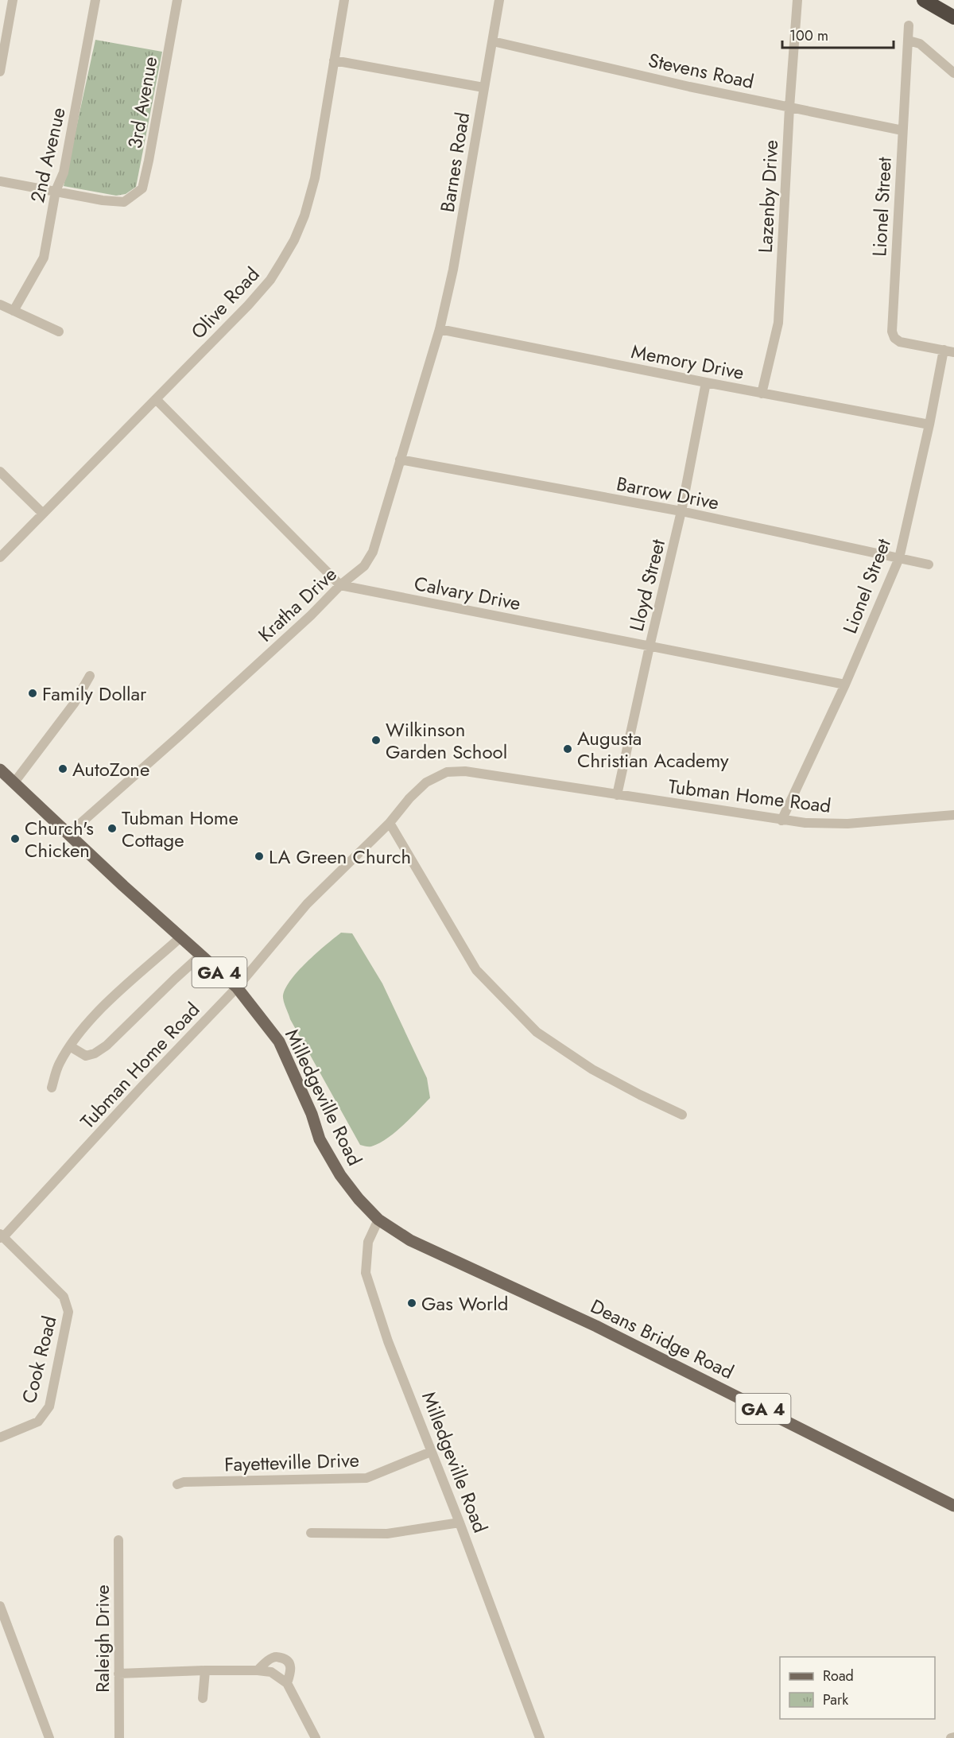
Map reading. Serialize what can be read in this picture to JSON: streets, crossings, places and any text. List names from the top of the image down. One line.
{"streets":{"main road":["GA 4","Milledgeville Road","Deans Bridge Road"],"street":["Stevens Road","3rd Avenue","2nd Avenue","Barnes Road","Lazenby Drive","Lionel Street","Olive Road","Memory Drive","Barrow Drive","Lloyd Street","Calvary Drive","Kratha Drive","Tubman Home Road","Cook Road","Fayetteville Drive","Raleigh Drive"]},"crossings":[["Stevens Road","Barnes Road"],["Stevens Road","Lazenby Drive"],["Stevens Road","Lionel Street"],["3rd Avenue","2nd Avenue"],["Barnes Road","Memory Drive"],["Barnes Road","Kratha Drive"],["Lazenby Drive","Memory Drive"],["Lionel Street","Memory Drive"],["Lionel Street","Barrow Drive"],["Lionel Street","Calvary Drive"],["Lionel Street","Tubman Home Road"],["Memory Drive","Lloyd Street"],["Memory Drive","Kratha Drive"],["Barrow Drive","Lloyd Street"],["Barrow Drive","Kratha Drive"],["Lloyd Street","Calvary Drive"],["Lloyd Street","Tubman Home Road"],["Calvary Drive","Kratha Drive"],["Kratha Drive","Milledgeville Road"],["Tubman Home Road","Milledgeville Road"],["Tubman Home Road","Cook Road"],["Milledgeville Road","Deans Bridge Road"],["Milledgeville Road","Fayetteville Drive"]],"places":["Family Dollar","Wilkinson Garden School","Augusta Christian Academy","AutoZone","Tubman Home Cottage","Church's Chicken","LA Green Church","Gas World"],"legend":["Road","Park"],"scale_bar":"100 m"}
